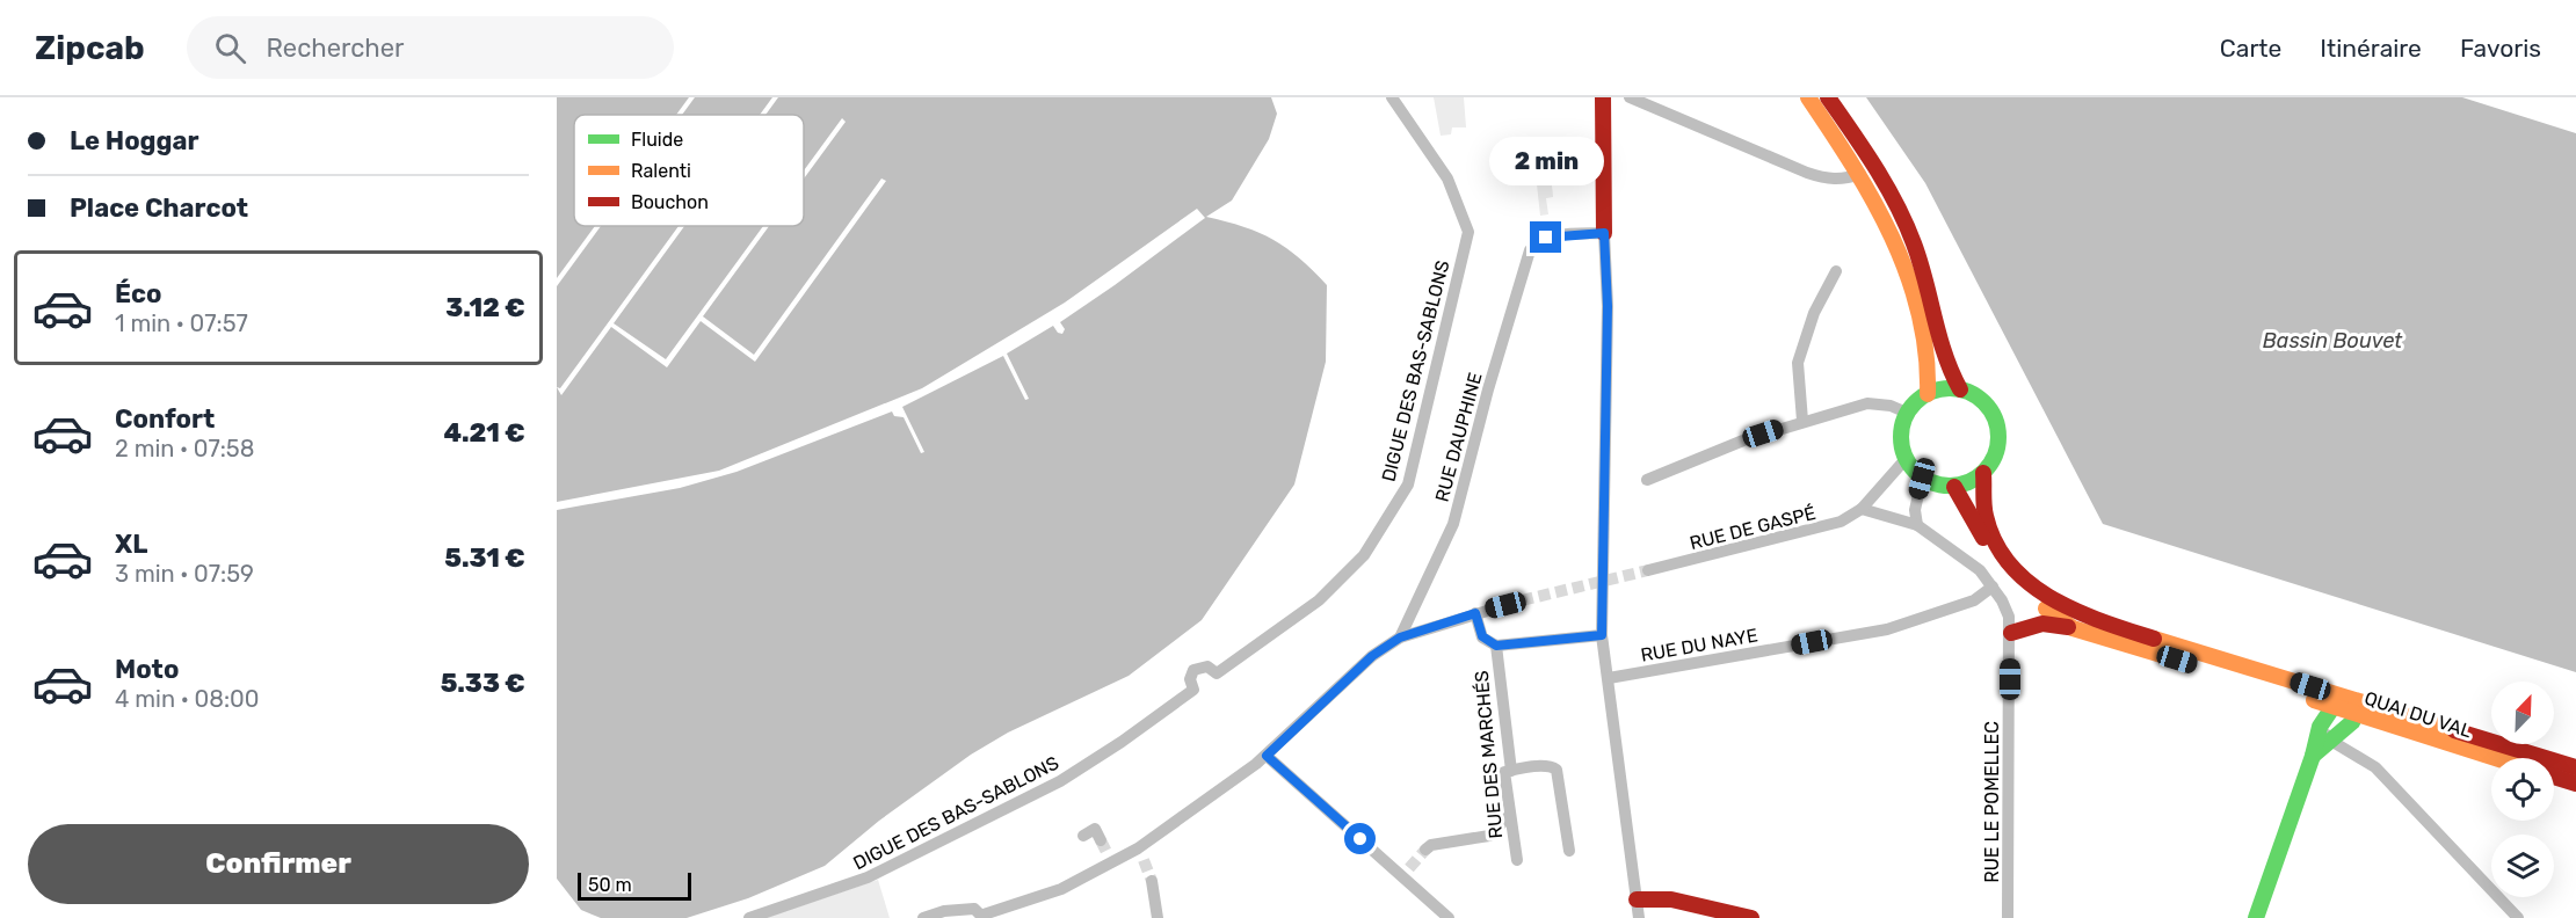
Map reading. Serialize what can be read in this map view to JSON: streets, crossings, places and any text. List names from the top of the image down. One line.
{"streets":{"main road":["QUAI DU VAL"],"street":["DIGUE DES BAS-SABLONS","RUE DAUPHINE","RUE DE GASPÉ","RUE DU NAYE","RUE DES MARCHÉS","RUE LE POMELLEC"]},"crossings":[["RUE DE GASPÉ","QUAI DU VAL"],["RUE DU NAYE","RUE LE POMELLEC"]],"water":["Bassin Bouvet"],"legend":["Fluide","Ralenti","Bouchon"],"scale_bar":"50 m","north":"top right","page":{"header":"Zipcab","search":"Rechercher","nav":["Carte","Itinéraire","Favoris"],"banner":["Le Hoggar","Place Charcot"],"bubble":"2 min","list":[{"name":"Éco","note":"1 min · 07:57","value":"3.12 €"},{"name":"Confort","note":"2 min · 07:58","value":"4.21 €"},{"name":"XL","note":"3 min · 07:59","value":"5.31 €"},{"name":"Moto","note":"4 min · 08:00","value":"5.33 €"}],"buttons":"Confirmer","scale":"50 m"}}
